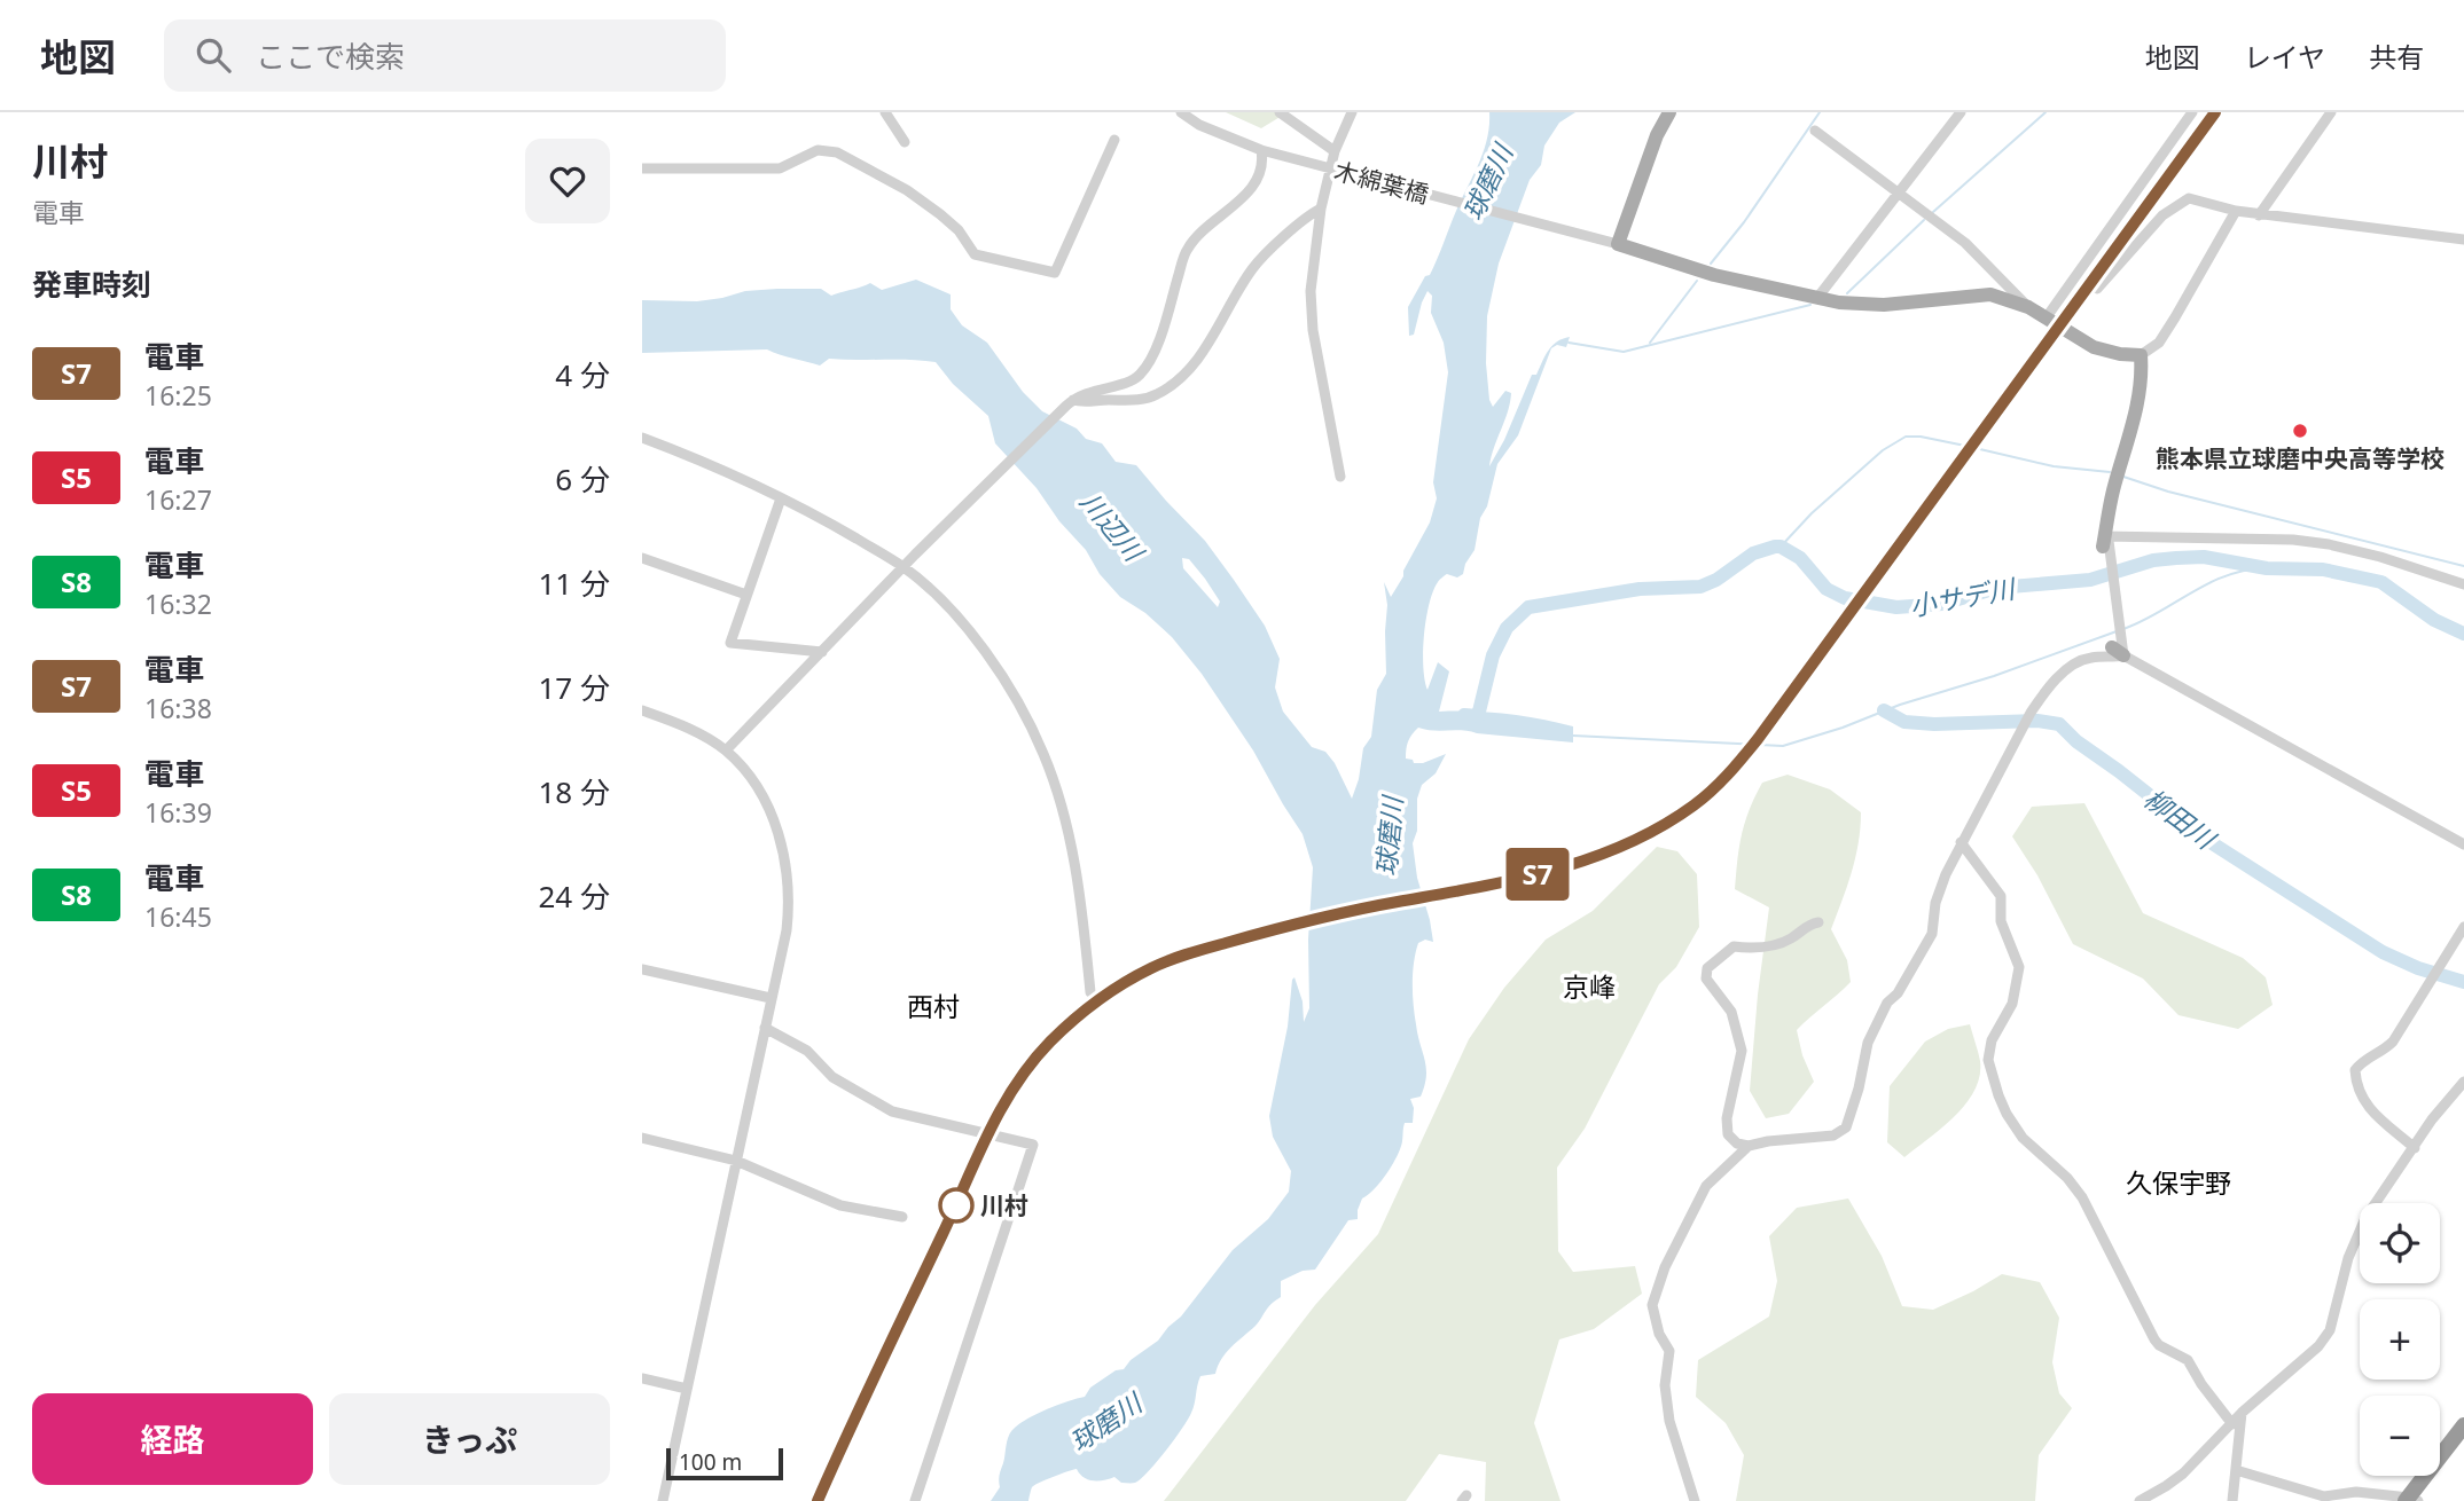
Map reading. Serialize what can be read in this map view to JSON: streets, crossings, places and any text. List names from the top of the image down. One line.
{"streets":{"street":["木綿葉橋"]},"districts":["京峰","西村","久保宇野"],"water":["球磨川","川辺川","小サデ川","柳田川"],"places":["熊本県立球磨中央高等学校","川村"],"scale_bar":"100 m","page":{"header":"地図","search":"ここで検索","nav":["地図","レイヤ","共有"],"heading":[["川村","電車"],"発車時刻"],"on_map":"S7","list":[{"mark":"S7","name":"電車","note":"16:25","value":"4 分"},{"mark":"S5","name":"電車","note":"16:27","value":"6 分"},{"mark":"S8","name":"電車","note":"16:32","value":"11 分"},{"mark":"S7","name":"電車","note":"16:38","value":"17 分"},{"mark":"S5","name":"電車","note":"16:39","value":"18 分"},{"mark":"S8","name":"電車","note":"16:45","value":"24 分"}],"map_buttons":["+","−"],"buttons":["経路","きっぷ"],"scale":"100 m"}}
